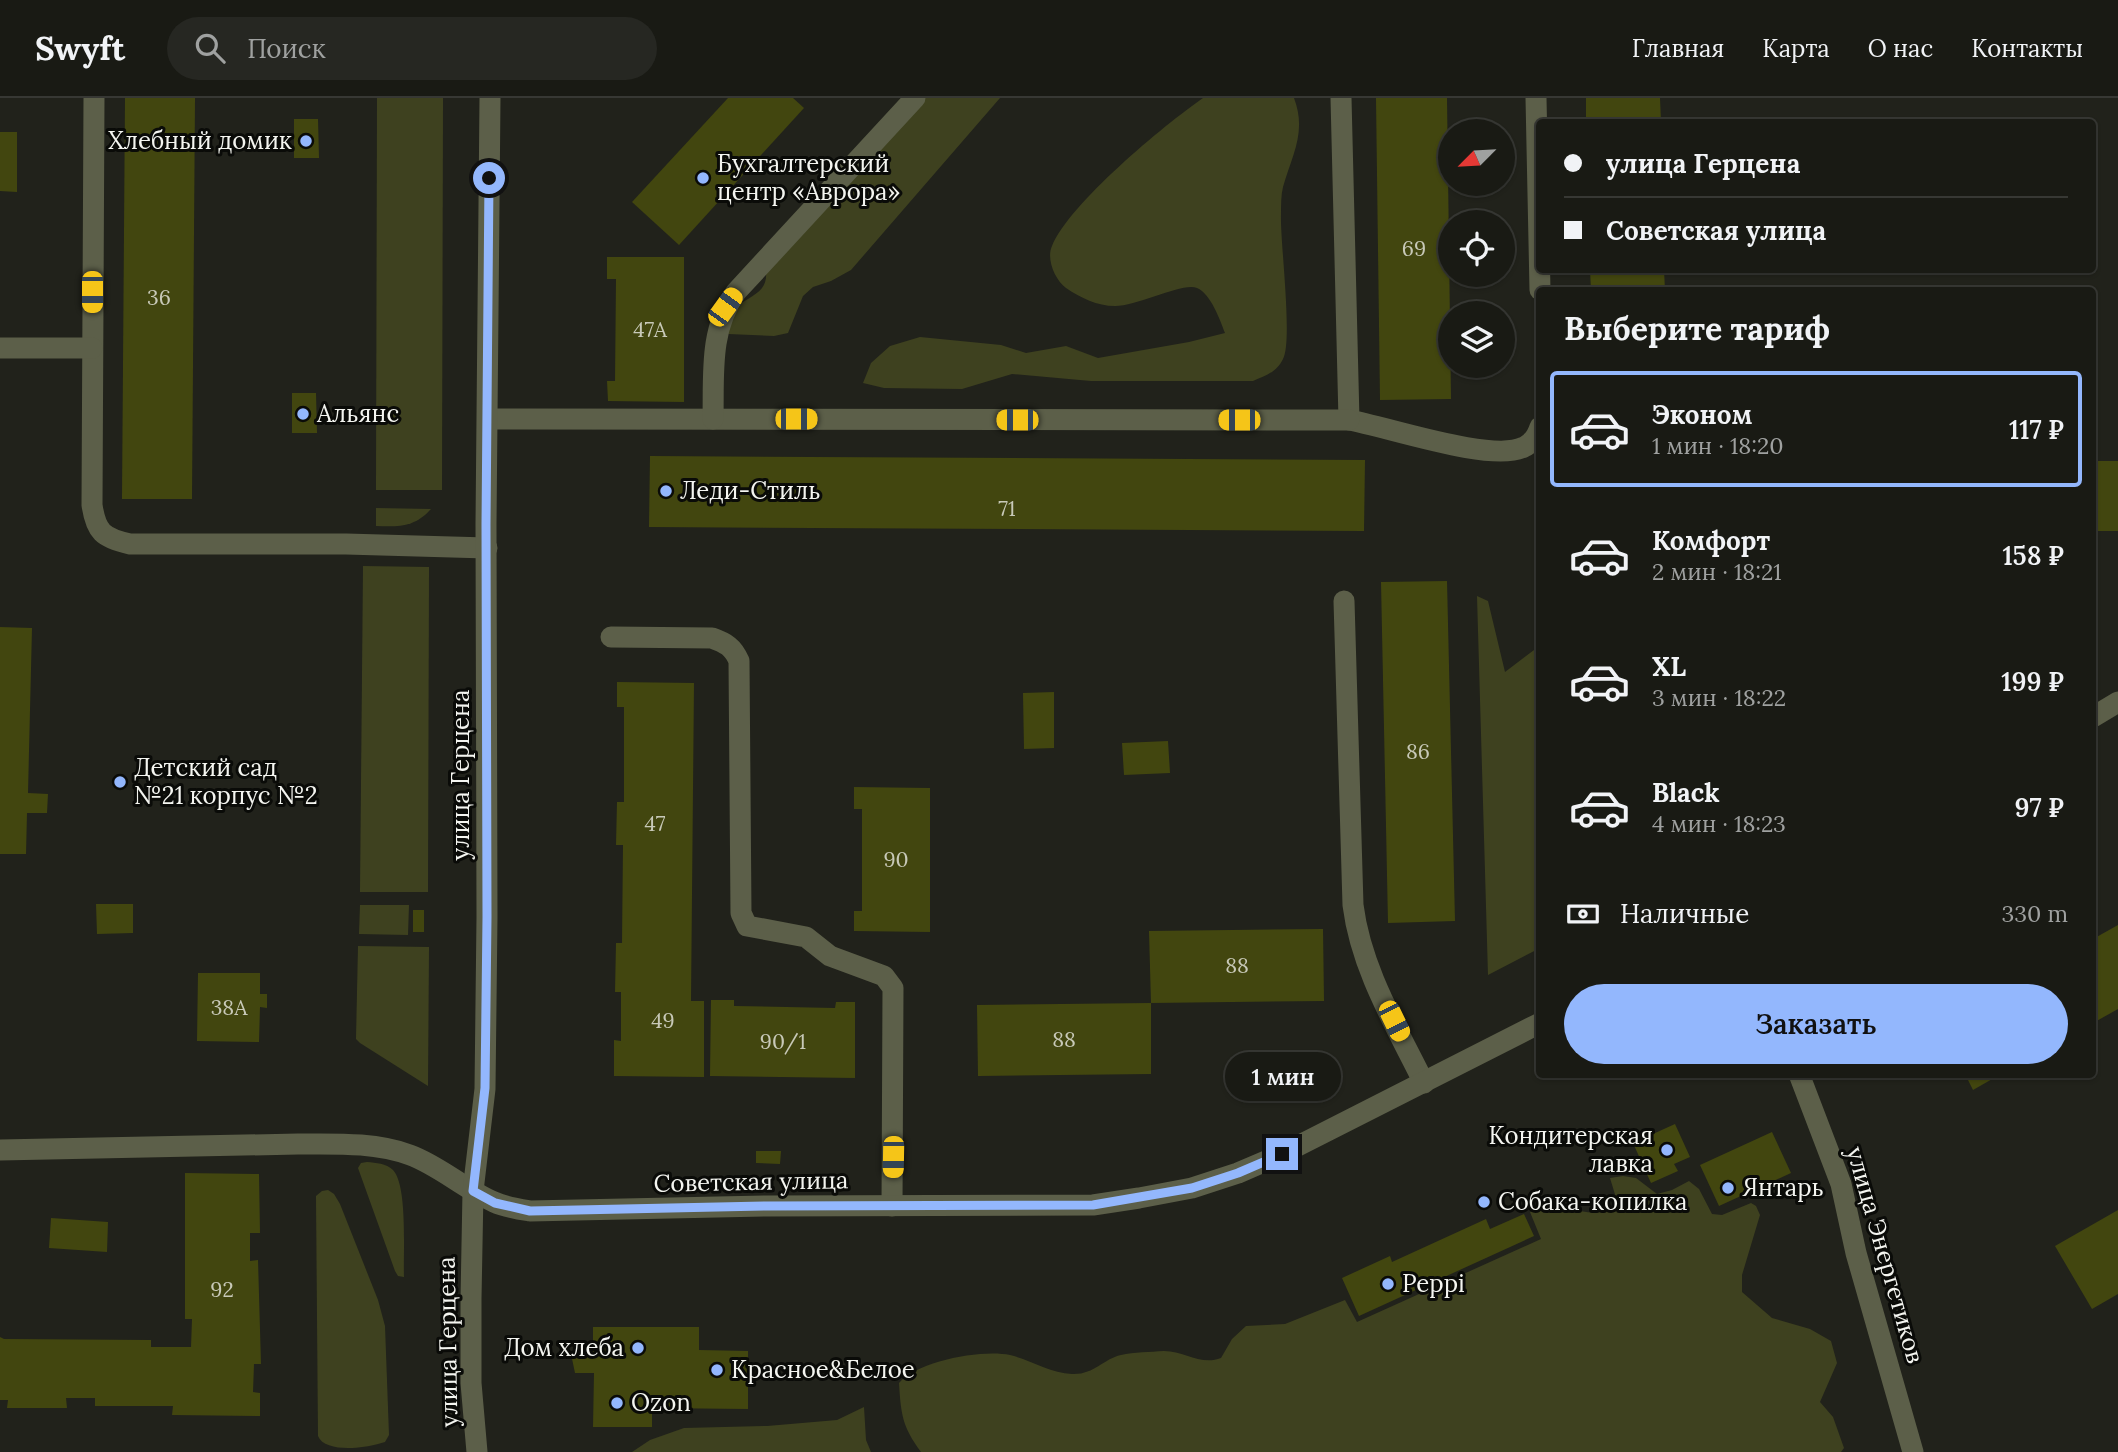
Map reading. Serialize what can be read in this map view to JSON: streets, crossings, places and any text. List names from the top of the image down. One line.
{"streets":{"street":["улица Герцена","Советская улица","улица Энергетиков"]},"crossings":[["улица Герцена","Советская улица"]],"places":["Хлебный домик","Бухгалтерский центр «Аврора»","Альянс","Леди-Стиль","Детский сад №21 корпус №2","Кондитерская лавка","Янтарь","Собака-копилка","Peppi","Дом хлеба","Красное&Белое","Ozon"],"house_numbers":["69","36","47А","71","86","47","90","88","38А","49","88","90/1","92"],"north":"bottom left","page":{"header":"Swyft","search":"Поиск","nav":["Главная","Карта","О нас","Контакты"],"banner":["улица Герцена","Советская улица"],"heading":"Выберите тариф","list":[{"name":"Эконом","note":"1 мин · 18:20","value":"117 ₽"},{"name":"Комфорт","note":"2 мин · 18:21","value":"158 ₽"},{"name":"XL","note":"3 мин · 18:22","value":"199 ₽"},{"name":"Black","note":"4 мин · 18:23","value":"97 ₽"}],"pay":["Наличные","330 m"],"buttons":"Заказать","bubble":"1 мин"}}
